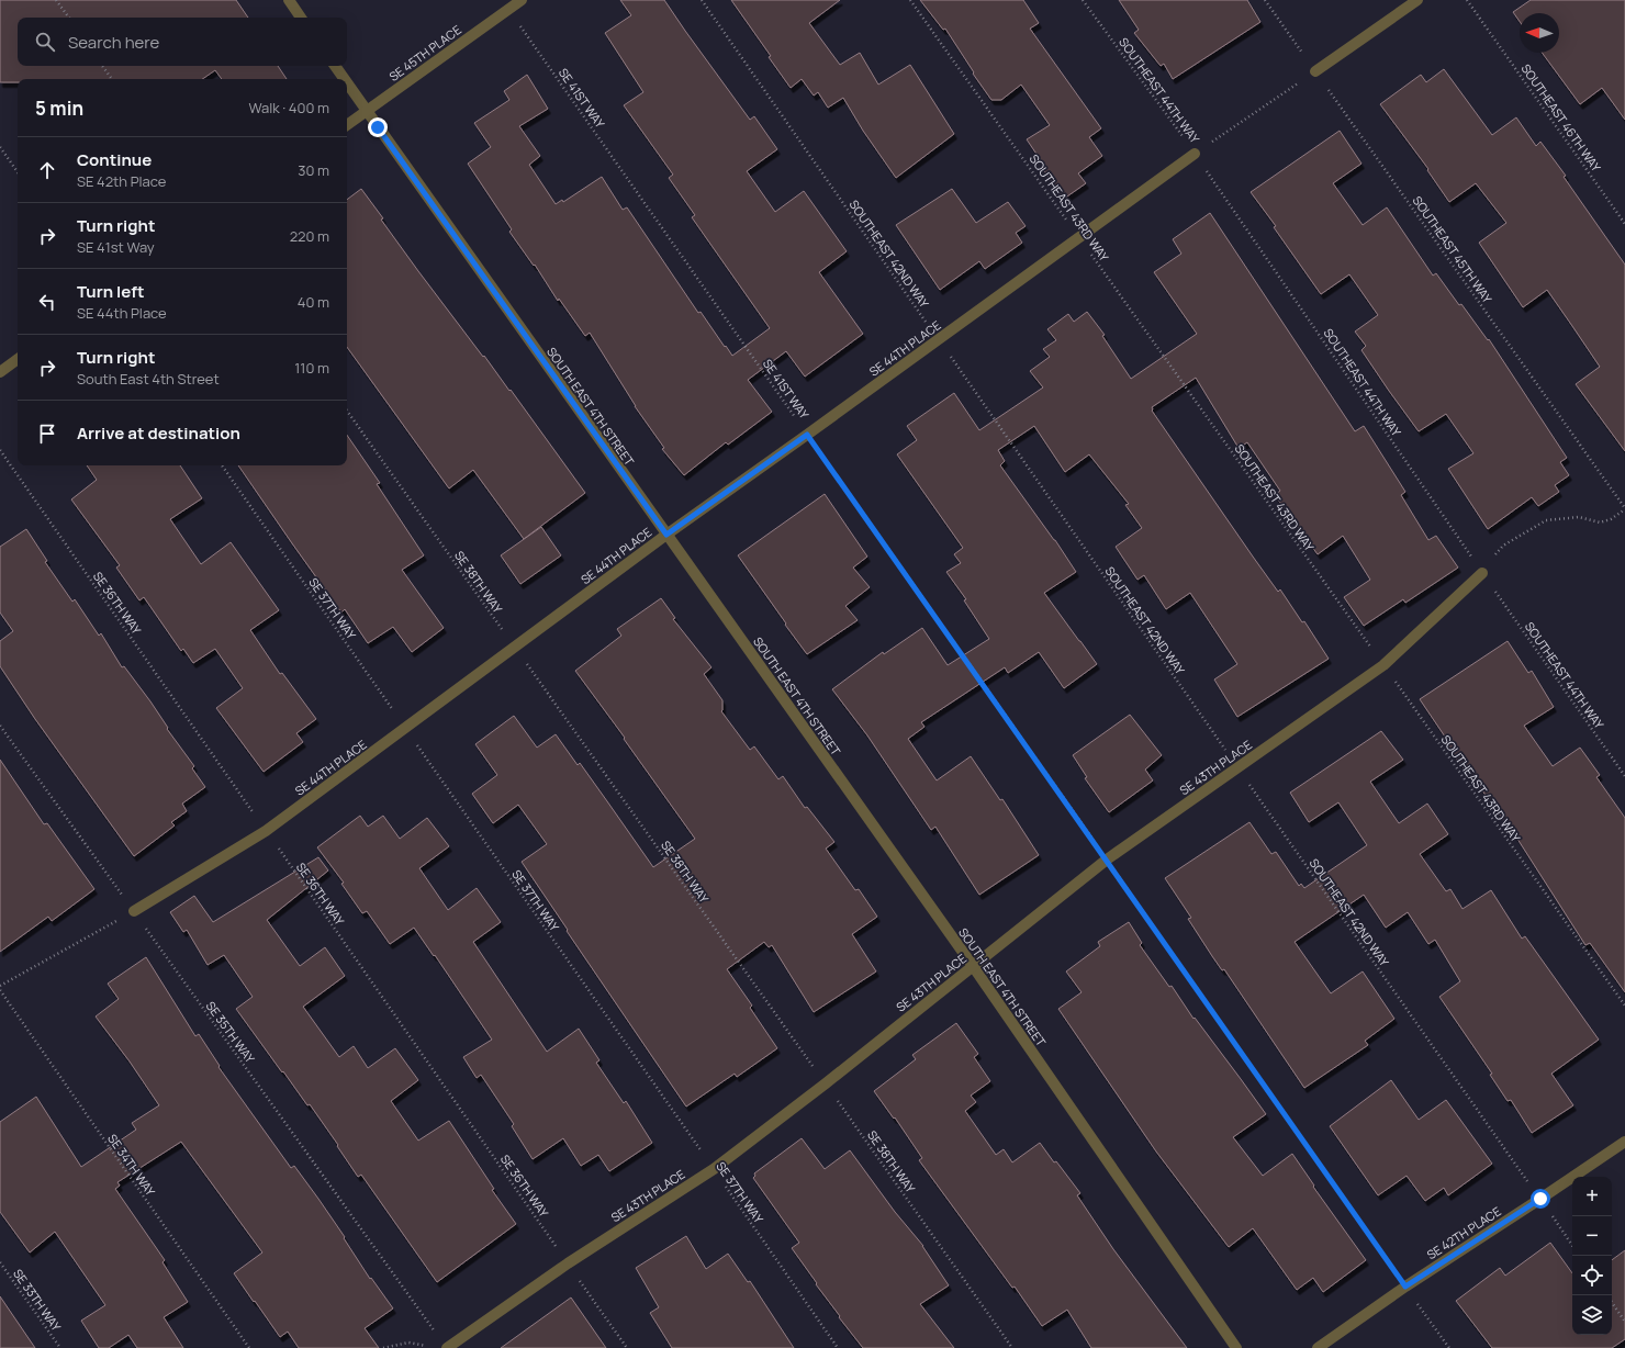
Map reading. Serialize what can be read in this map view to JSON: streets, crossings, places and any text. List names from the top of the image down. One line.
{"streets":{"street":["SE 45TH PLACE","SE 44TH PLACE","SOUTH EAST 4TH STREET","SE 43TH PLACE","SE 42TH PLACE"],"path":["SOUTHEAST 44TH WAY","SE 41ST WAY","SOUTHEAST 46TH WAY","SOUTHEAST 43RD WAY","SOUTHEAST 45TH WAY","SOUTHEAST 42ND WAY","SE 38TH WAY","SE 36TH WAY","SE 37TH WAY","SE 35TH WAY","SE 34TH WAY","SE 33TH WAY"]},"crossings":[["SE 45TH PLACE","SE 41ST WAY"],["SE 45TH PLACE","SOUTH EAST 4TH STREET"],["SOUTHEAST 44TH WAY","SE 44TH PLACE"],["SOUTHEAST 44TH WAY","SE 43TH PLACE"],["SE 41ST WAY","SE 44TH PLACE"],["SE 41ST WAY","SE 43TH PLACE"],["SE 41ST WAY","SE 42TH PLACE"],["SOUTHEAST 43RD WAY","SE 44TH PLACE"],["SOUTHEAST 43RD WAY","SE 43TH PLACE"],["SOUTHEAST 42ND WAY","SE 44TH PLACE"],["SOUTHEAST 42ND WAY","SE 43TH PLACE"],["SOUTHEAST 42ND WAY","SE 42TH PLACE"],["SE 44TH PLACE","SOUTH EAST 4TH STREET"],["SE 44TH PLACE","SE 38TH WAY"],["SE 44TH PLACE","SE 36TH WAY"],["SE 44TH PLACE","SE 37TH WAY"],["SE 44TH PLACE","SE 35TH WAY"],["SOUTH EAST 4TH STREET","SE 43TH PLACE"],["SE 38TH WAY","SE 43TH PLACE"],["SE 36TH WAY","SE 43TH PLACE"],["SE 37TH WAY","SE 43TH PLACE"],["SE 43TH PLACE","SE 35TH WAY"]],"north":"left","page":{"search":"Search here","heading":["5 min","Walk · 400 m"],"list":[["Continue","SE 42th Place","30 m"],["Turn right","SE 41st Way","220 m"],["Turn left","SE 44th Place","40 m"],["Turn right","South East 4th Street","110 m"],"Arrive at destination"],"map_buttons":["+","−"]}}
